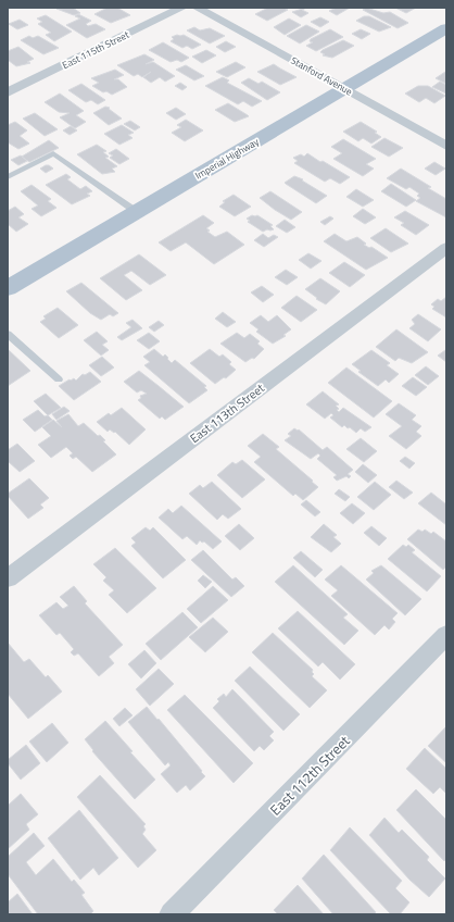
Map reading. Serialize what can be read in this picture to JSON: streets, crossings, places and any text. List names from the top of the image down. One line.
{"streets":{"main road":["Imperial Highway"],"street":["East 115th Street","Stanford Avenue","East 113th Street","East 112th Street"]},"crossings":[["Stanford Avenue","Imperial Highway"]]}
